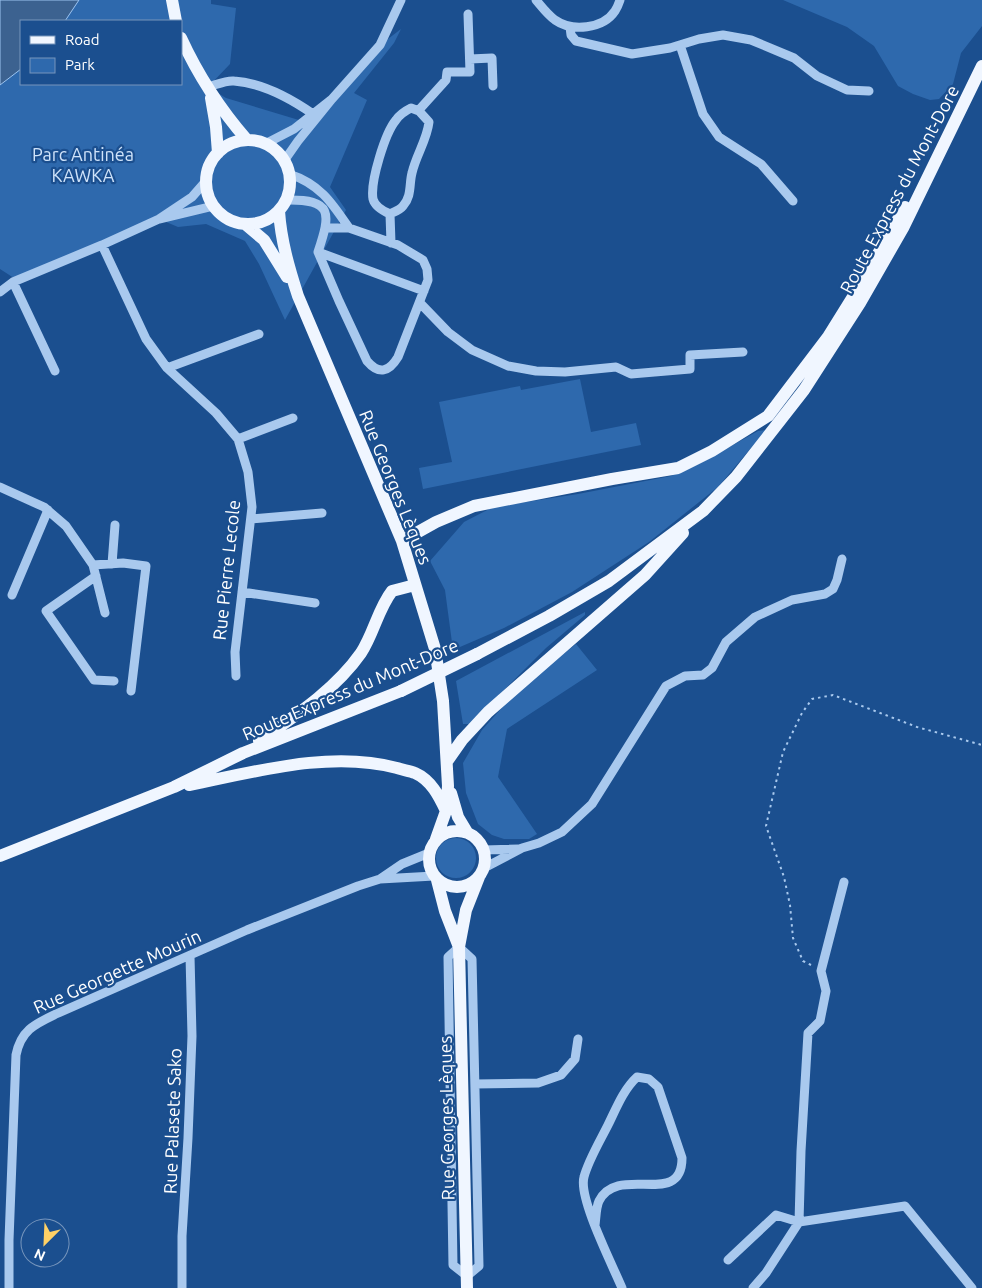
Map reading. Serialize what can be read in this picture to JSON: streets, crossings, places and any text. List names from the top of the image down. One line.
{"streets":{"main road":["Route Express du Mont-Dore","Rue Georges Lèques"],"street":["Rue Pierre Lecole","Rue Georgette Mourin","Rue Palasete Sako"]},"crossings":[["Rue Georges Lèques","Rue Georgette Mourin"],["Rue Georgette Mourin","Rue Palasete Sako"]],"parks":["Parc Antinéa KAWKA"],"legend":["Road","Park"],"north":"bottom left"}
